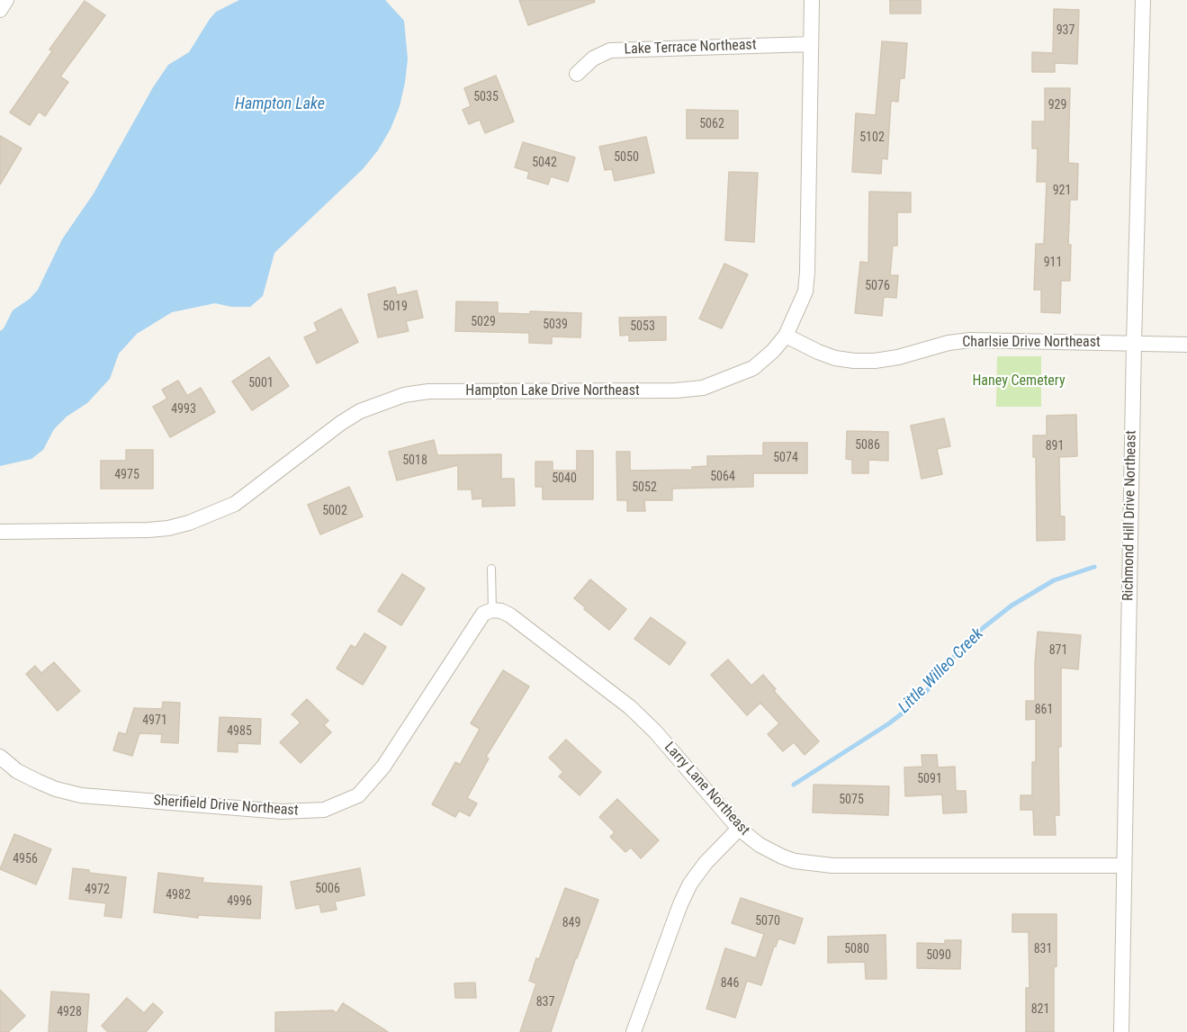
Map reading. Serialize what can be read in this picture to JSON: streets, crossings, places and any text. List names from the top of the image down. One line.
{"streets":{"street":["Lake Terrace Northeast","Charlsie Drive Northeast","Hampton Lake Drive Northeast","Richmond Hill Drive Northeast","Larry Lane Northeast","Sherifield Drive Northeast"]},"crossings":[["Lake Terrace Northeast","Hampton Lake Drive Northeast"],["Charlsie Drive Northeast","Hampton Lake Drive Northeast"],["Charlsie Drive Northeast","Richmond Hill Drive Northeast"],["Richmond Hill Drive Northeast","Larry Lane Northeast"],["Larry Lane Northeast","Sherifield Drive Northeast"]],"water":["Hampton Lake","Little Willeo Creek"],"parks":["Haney Cemetery"],"house_numbers":["937","5035","929","5062","5102","5050","5042","921","911","5076","5019","5029","5039","5053","5001","4993","5086","891","5074","5018","4975","5064","5040","5052","5002","871","861","4971","4985","5091","5075","4956","5006","4972","4982","4996","5070","849","5080","831","5090","846","837","821","4928"]}
